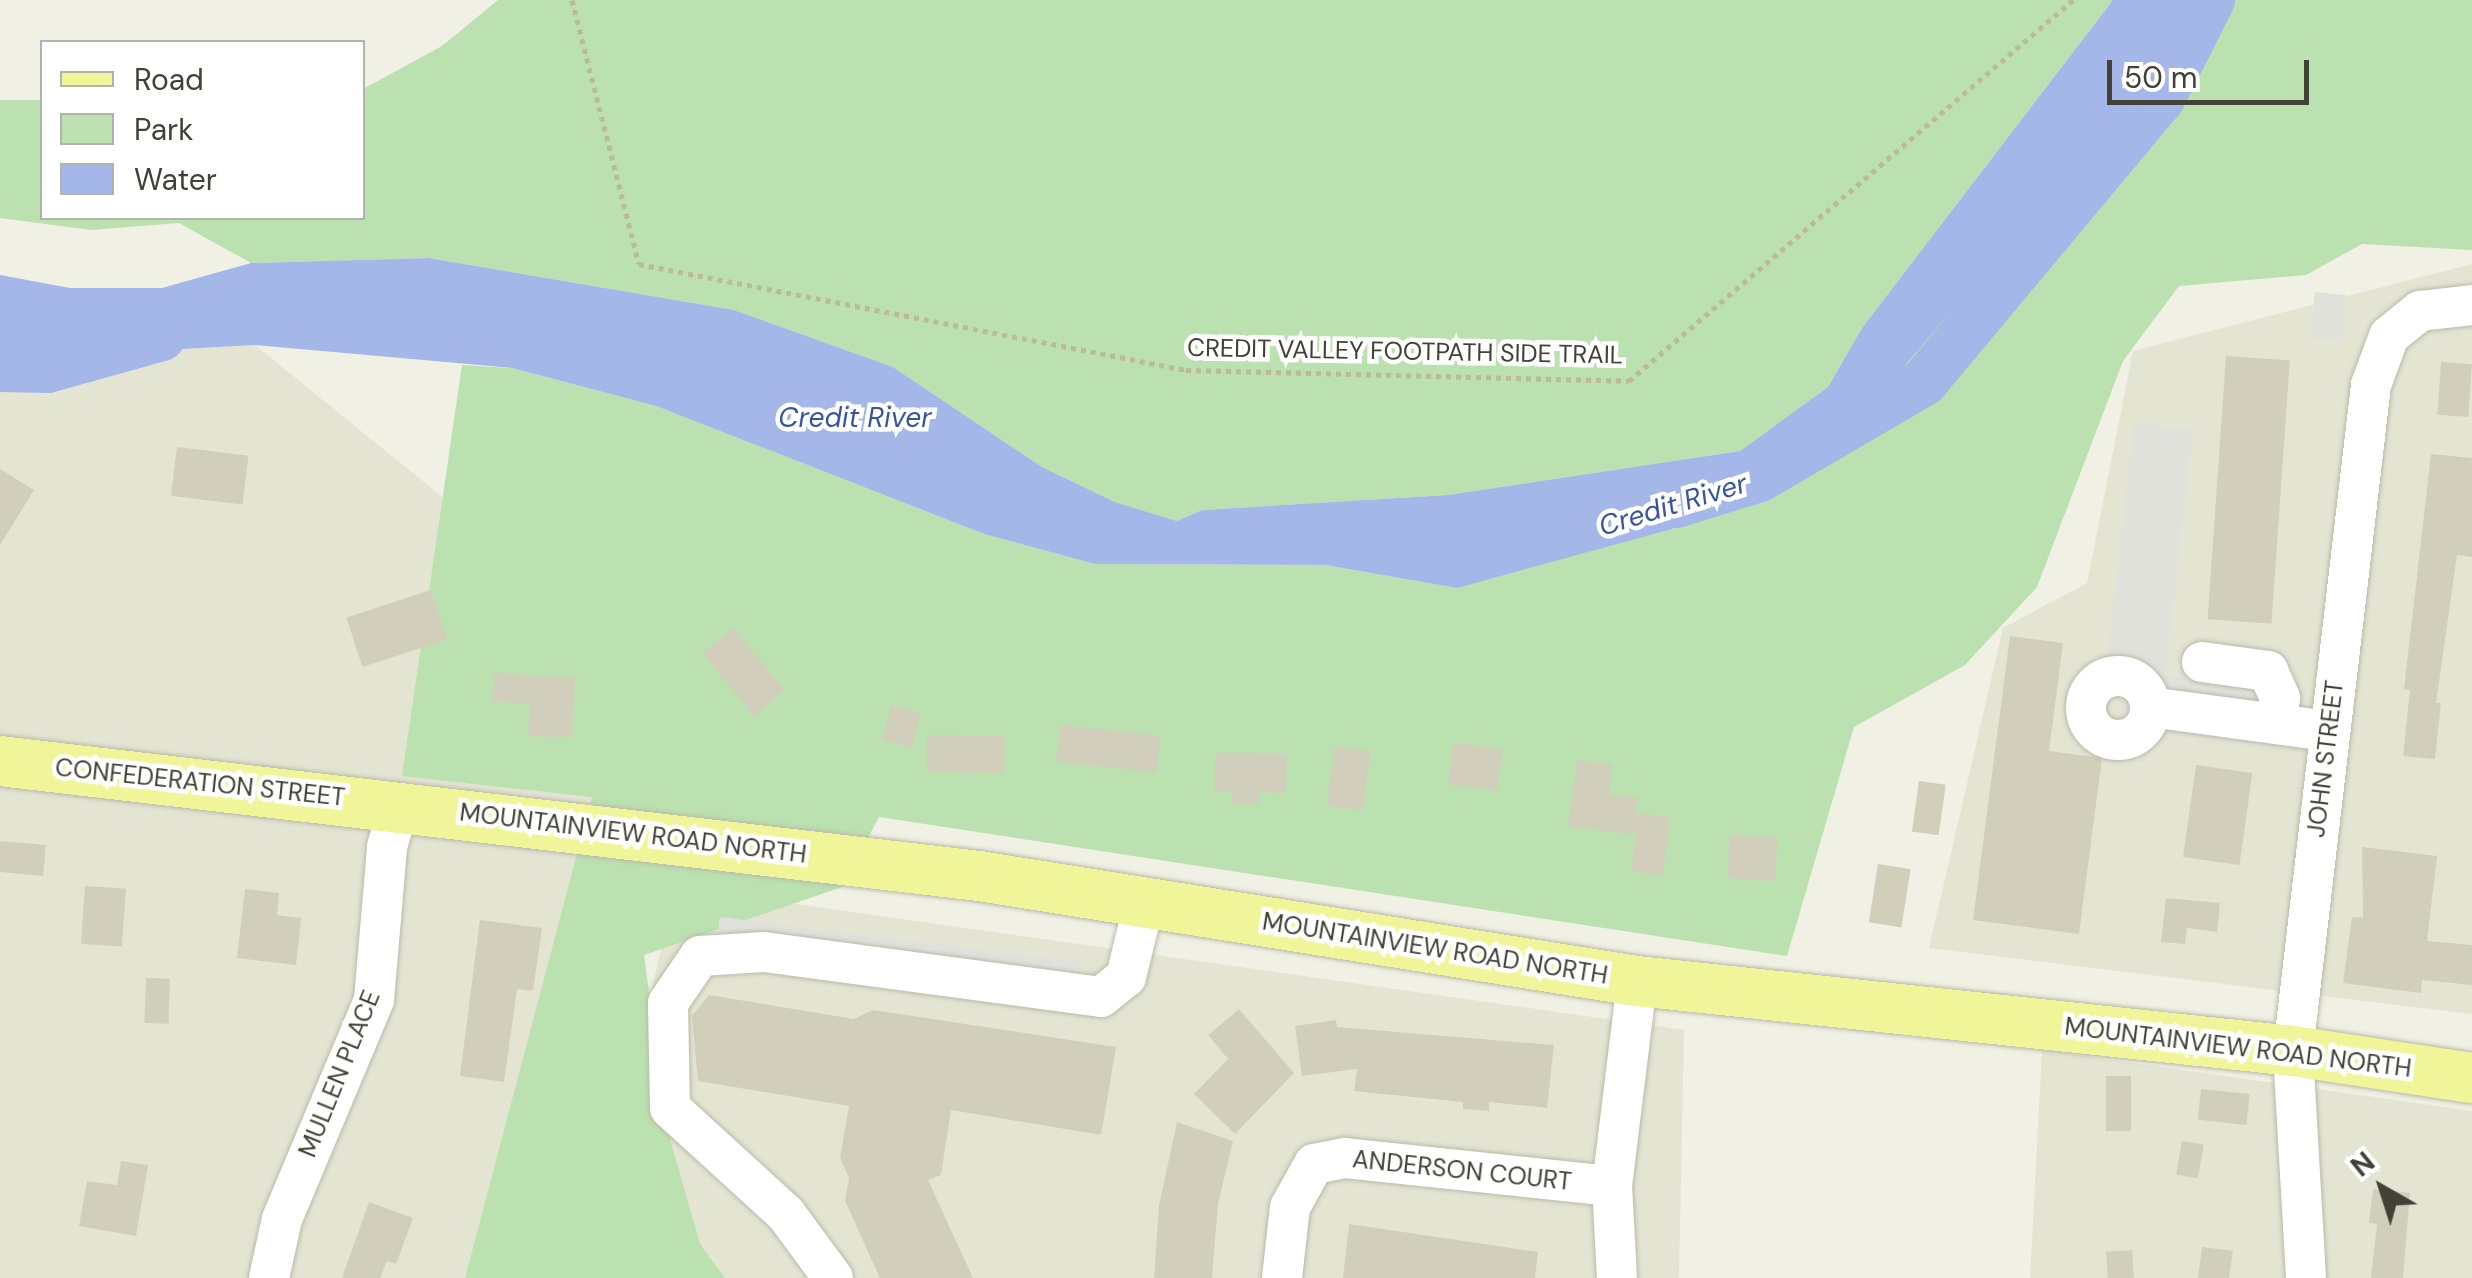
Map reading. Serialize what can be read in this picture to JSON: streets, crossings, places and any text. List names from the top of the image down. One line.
{"streets":{"main road":["CONFEDERATION STREET","MOUNTAINVIEW ROAD NORTH"],"street":["JOHN STREET","MULLEN PLACE","ANDERSON COURT"],"path":["CREDIT VALLEY FOOTPATH SIDE TRAIL"]},"crossings":[["JOHN STREET","MOUNTAINVIEW ROAD NORTH"],["CONFEDERATION STREET","MOUNTAINVIEW ROAD NORTH"],["CONFEDERATION STREET","MULLEN PLACE"],["MOUNTAINVIEW ROAD NORTH","MULLEN PLACE"]],"water":["Credit River"],"legend":["Road","Park","Water"],"scale_bar":"50 m","north":"top left"}
